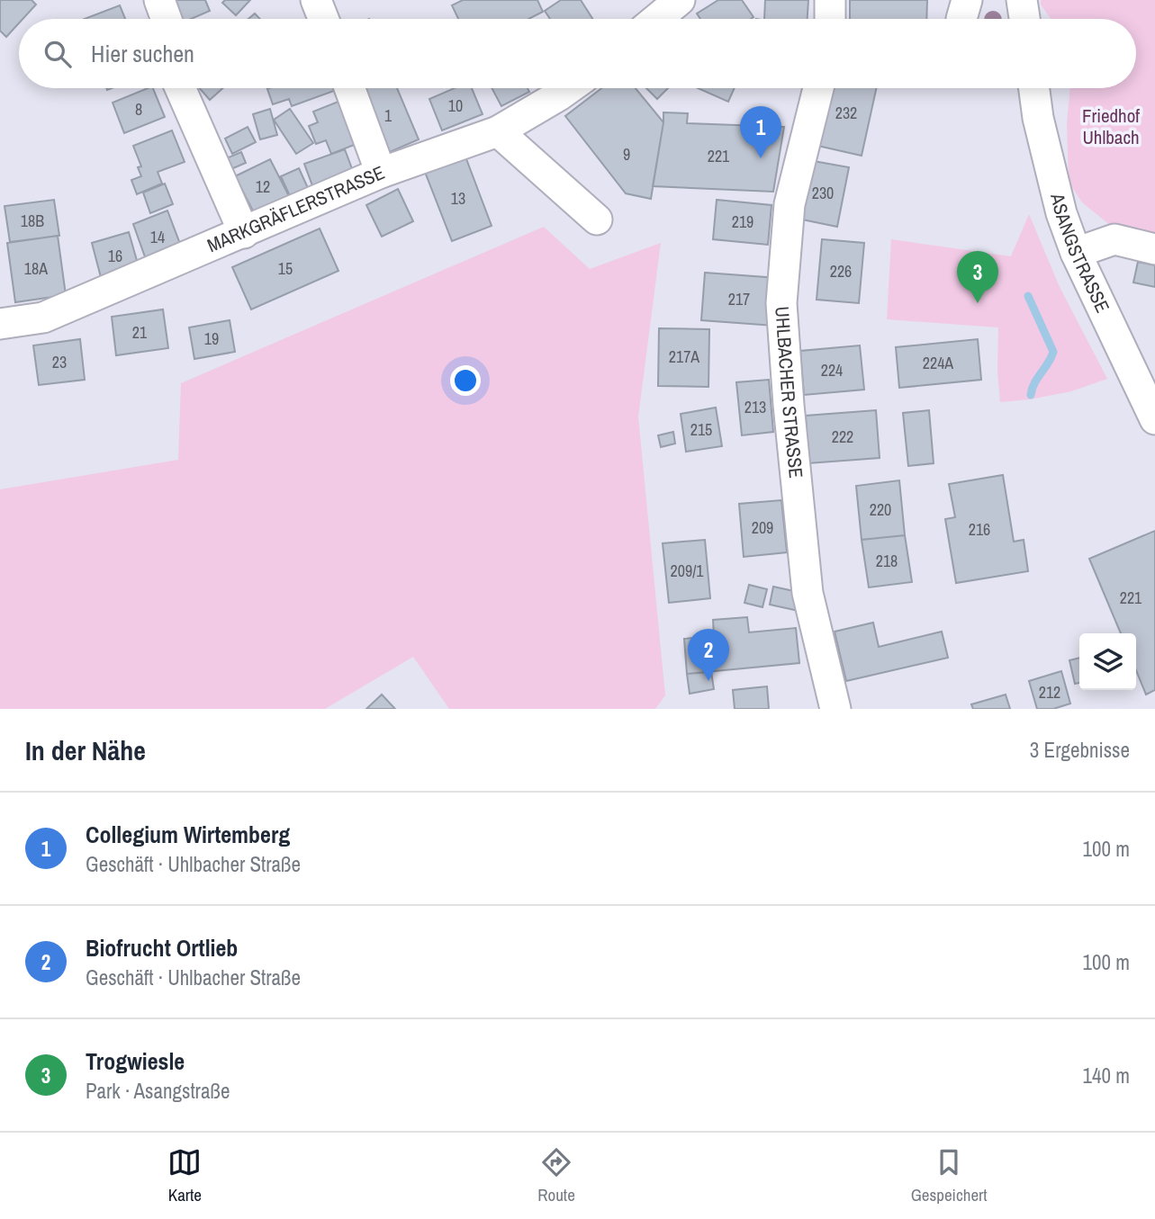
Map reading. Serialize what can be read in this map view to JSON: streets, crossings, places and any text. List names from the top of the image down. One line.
{"streets":{"street":["MARKGRÄFLERSTRASSE","ASANGSTRASSE","UHLBACHER STRASSE"]},"parks":["Friedhof Uhlbach"],"house_numbers":["10","8","232","1","9","221","12","230","13","18B","219","14","16","18A","15","226","217","21","19","217A","23","224A","224","213","215","222","220","209","216","218","209/1","221","212"],"page":{"search":"Hier suchen","pins":["1","3","2"],"heading":["In der Nähe","3 Ergebnisse"],"list":[{"mark":"1","name":"Collegium Wirtemberg","note":"Geschäft · Uhlbacher Straße","value":"100 m"},{"mark":"2","name":"Biofrucht Ortlieb","note":"Geschäft · Uhlbacher Straße","value":"100 m"},{"mark":"3","name":"Trogwiesle","note":"Park · Asangstraße","value":"140 m"}],"nav":["Karte","Route","Gespeichert"]}}
